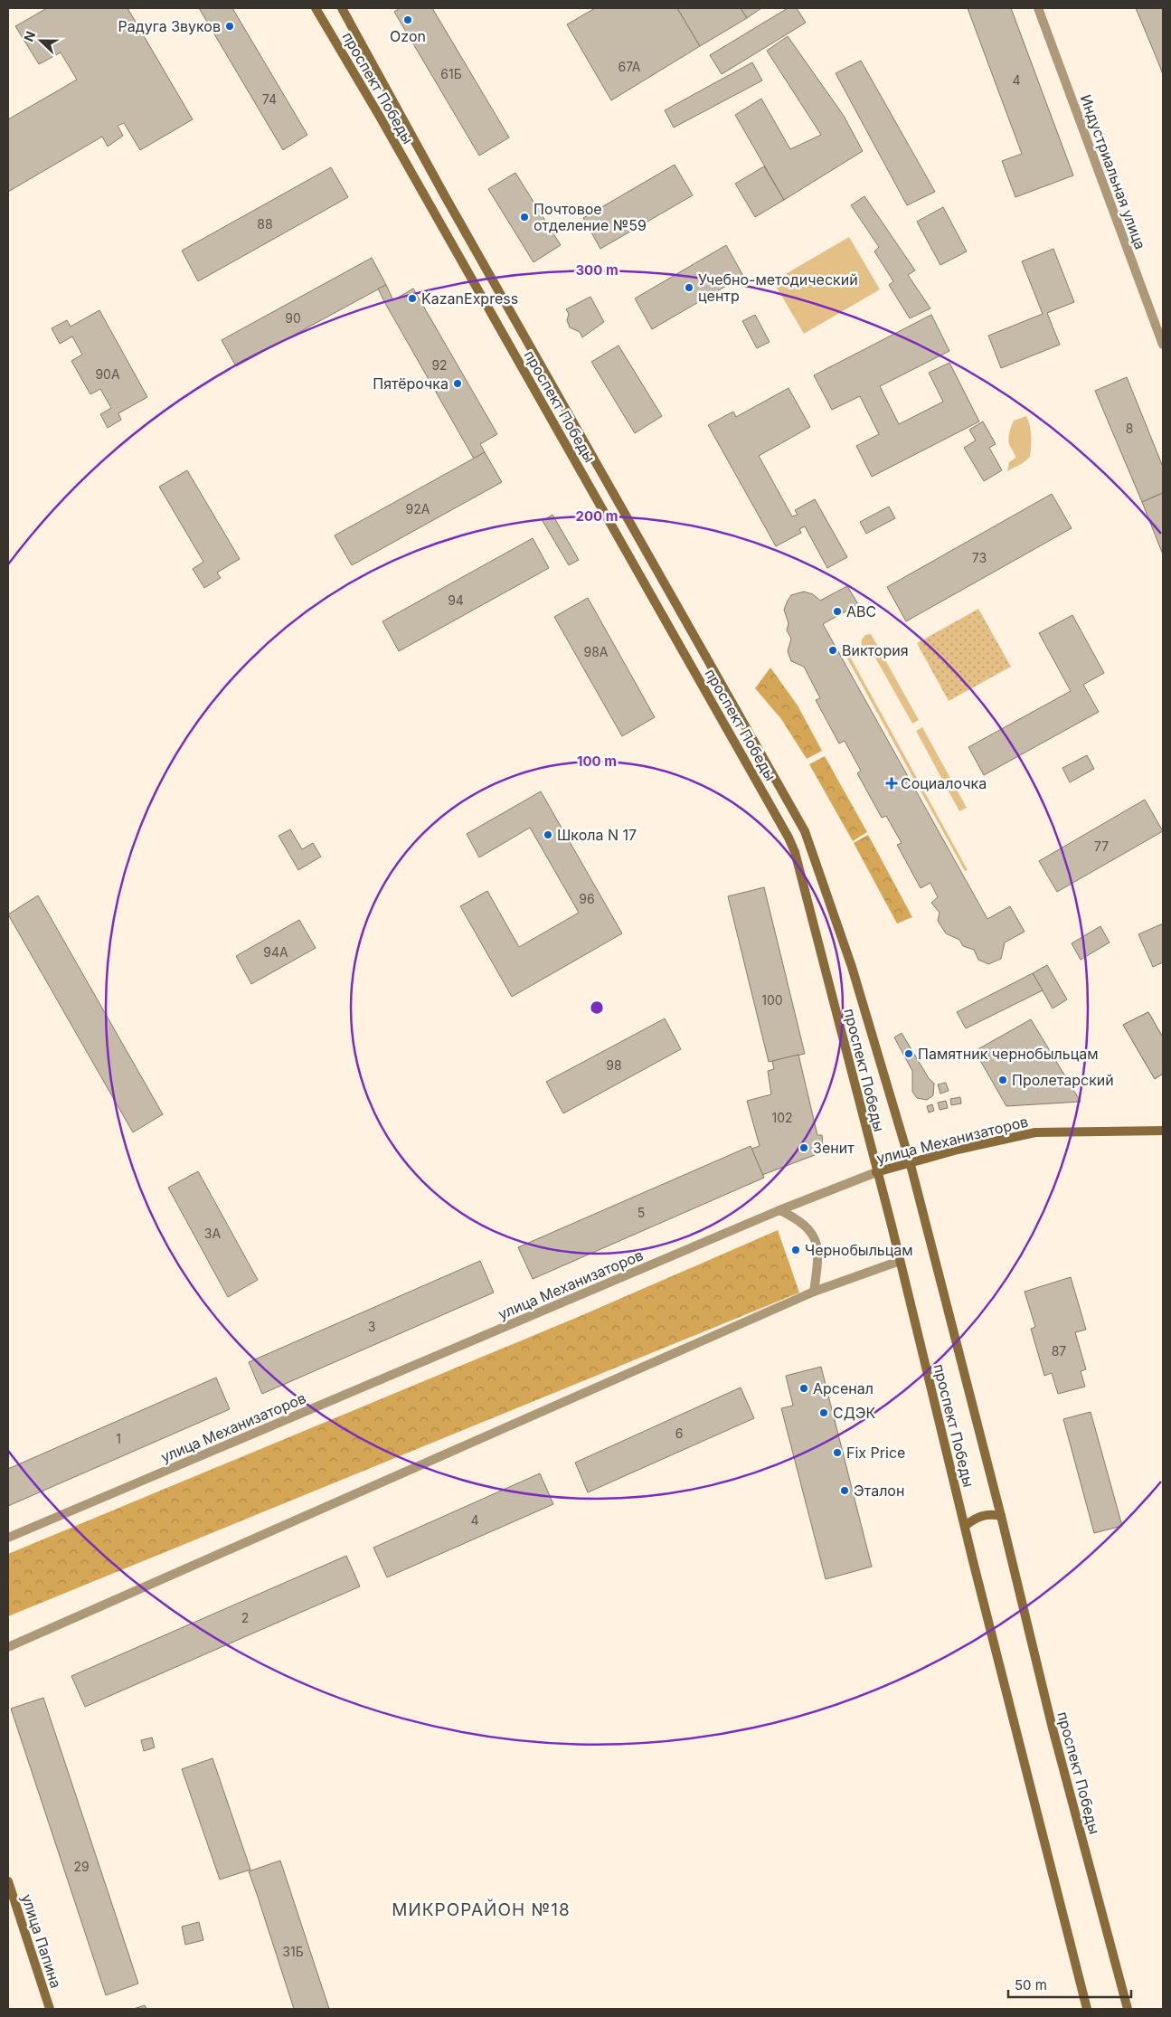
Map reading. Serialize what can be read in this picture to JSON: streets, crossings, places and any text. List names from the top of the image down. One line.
{"streets":{"main road":["проспект Победы","улица Механизаторов","улица Папина"],"street":["Индустриальная улица"]},"crossings":[["проспект Победы","улица Механизаторов"]],"districts":["МИКРОРАЙОН №18"],"places":{"other":["Ozon","Радуга Звуков","Почтовое отделение №59","Учебно-методический центр","KazanExpress","Пятёрочка","АВС","Виктория","Школа N 17","Памятник чернобыльцам","Пролетарский","Зенит","Чернобыльцам","Арсенал","СДЭК","Fix Price","Эталон"],"health":["Социалочка"]},"house_numbers":["67А","61Б","4","74","88","90","92","90А","8","92А","73","94","98А","77","96","94А","100","98","102","5","3А","3","87","6","1","4","2","29","31Б"],"scale_bar":"50 m","north":"left","rings":["300 m","200 m","100 m"]}
